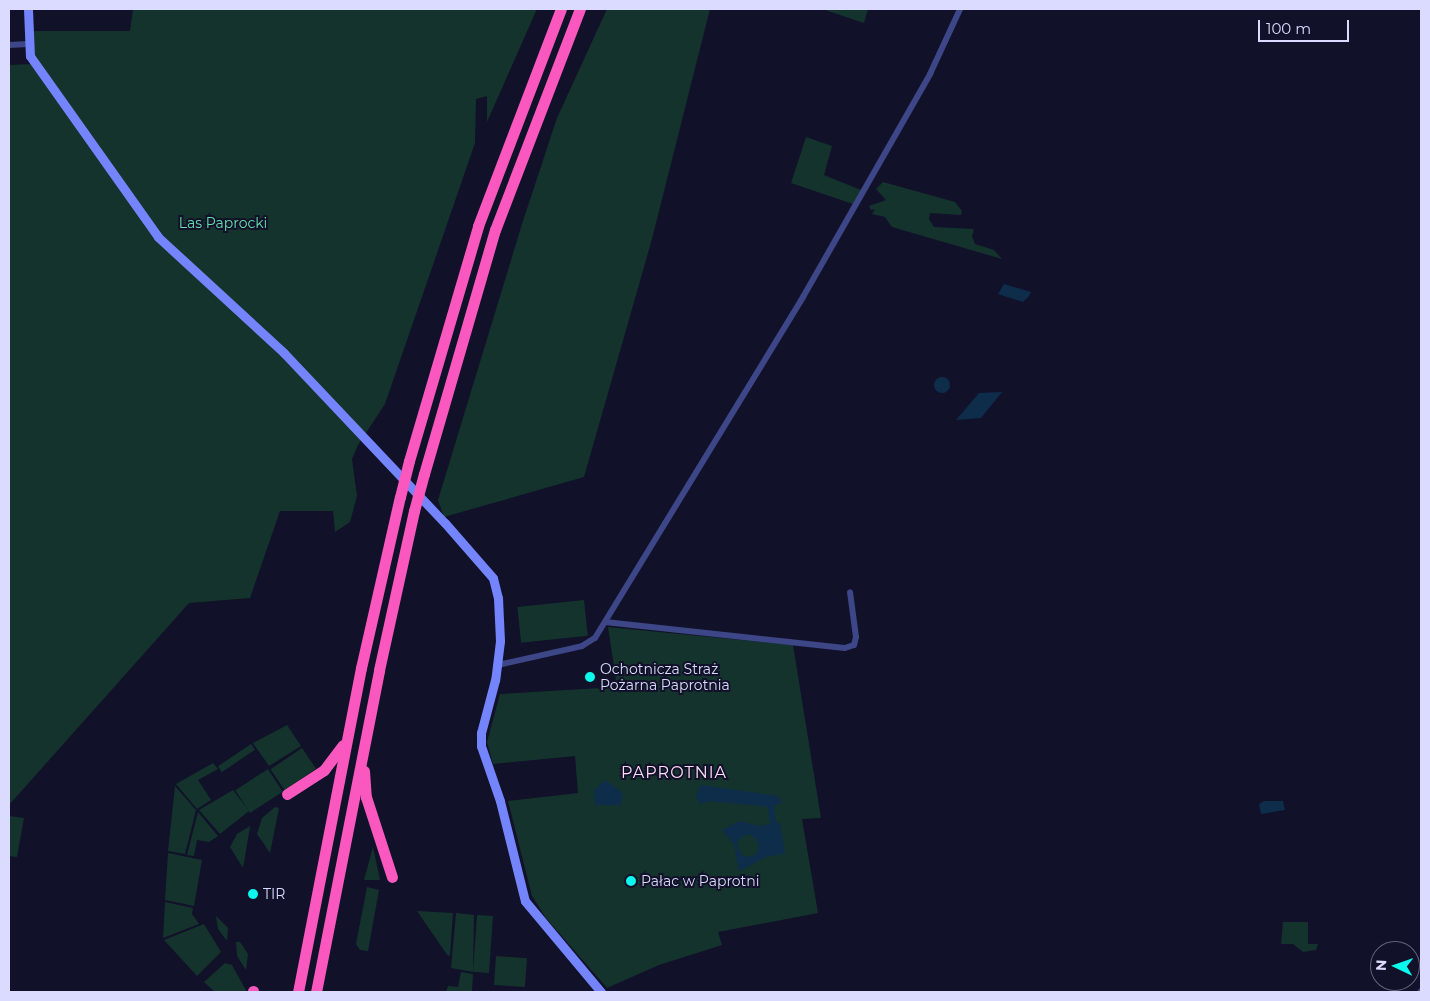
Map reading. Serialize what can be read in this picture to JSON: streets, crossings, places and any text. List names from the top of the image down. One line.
{"districts":["PAPROTNIA"],"parks":["Las Paprocki"],"places":["Ochotnicza Straż Pożarna Paprotnia","Pałac w Paprotni","TIR"],"scale_bar":"100 m","north":"left"}
